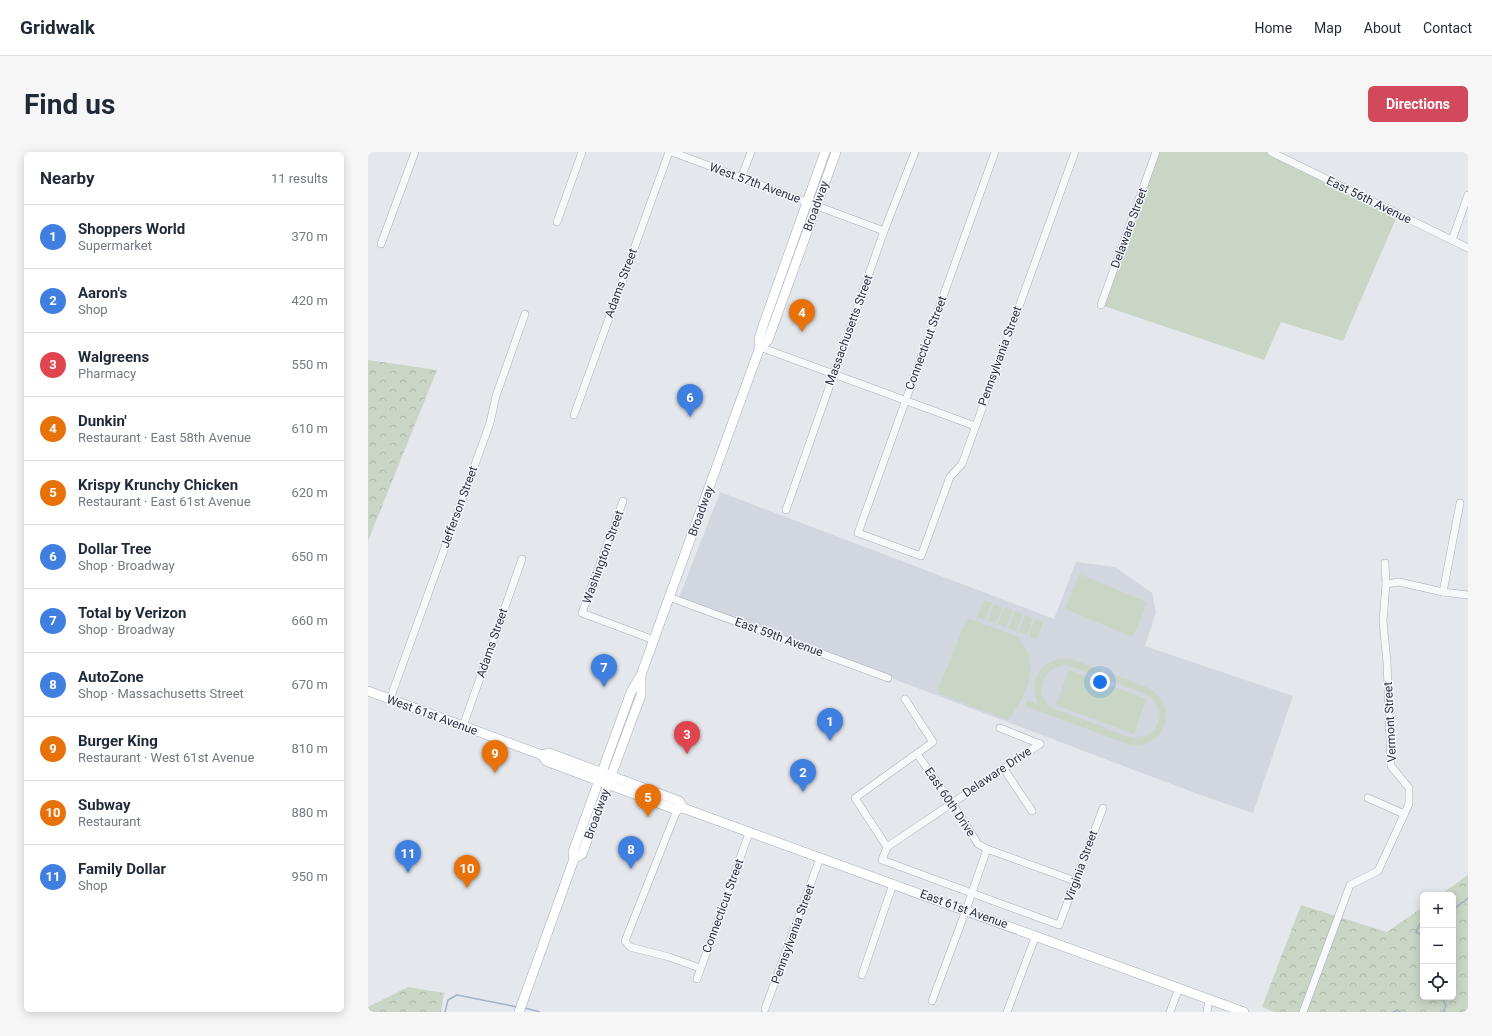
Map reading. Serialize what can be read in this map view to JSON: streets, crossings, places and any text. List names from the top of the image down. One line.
{"streets":{"main road":["Broadway","West 61st Avenue","East 61st Avenue"],"street":["West 57th Avenue","East 56th Avenue","Delaware Street","Adams Street","Massachusetts Street","Connecticut Street","Pennsylvania Street","Jefferson Street","Washington Street","East 59th Avenue","Vermont Street","Delaware Drive","East 60th Drive","Virginia Street"]},"crossings":[["West 57th Avenue","Broadway"],["West 57th Avenue","Adams Street"],["West 57th Avenue","Massachusetts Street"],["Broadway","Washington Street"],["Broadway","East 59th Avenue"],["Broadway","West 61st Avenue"],["Broadway","East 61st Avenue"],["Adams Street","West 61st Avenue"],["Connecticut Street","Pennsylvania Street"],["Connecticut Street","East 61st Avenue"],["Pennsylvania Street","East 61st Avenue"],["Jefferson Street","West 61st Avenue"],["West 61st Avenue","East 61st Avenue"],["Delaware Drive","East 60th Drive"],["East 60th Drive","Virginia Street"]],"page":{"header":"Gridwalk","nav":["Home","Map","About","Contact"],"buttons":"Directions","title":"Find us","heading":["Nearby","11 results"],"list":[{"mark":"1","name":"Shoppers World","note":"Supermarket","value":"370 m"},{"mark":"2","name":"Aaron's","note":"Shop","value":"420 m"},{"mark":"3","name":"Walgreens","note":"Pharmacy","value":"550 m"},{"mark":"4","name":"Dunkin'","note":"Restaurant · East 58th Avenue","value":"610 m"},{"mark":"5","name":"Krispy Krunchy Chicken","note":"Restaurant · East 61st Avenue","value":"620 m"},{"mark":"6","name":"Dollar Tree","note":"Shop · Broadway","value":"650 m"},{"mark":"7","name":"Total by Verizon","note":"Shop · Broadway","value":"660 m"},{"mark":"8","name":"AutoZone","note":"Shop · Massachusetts Street","value":"670 m"},{"mark":"9","name":"Burger King","note":"Restaurant · West 61st Avenue","value":"810 m"},{"mark":"10","name":"Subway","note":"Restaurant","value":"880 m"},{"mark":"11","name":"Family Dollar","note":"Shop","value":"950 m"}],"pins":["4","6","7","1","3","9","2","5","8","11","10"],"map_buttons":["+","−"]}}
